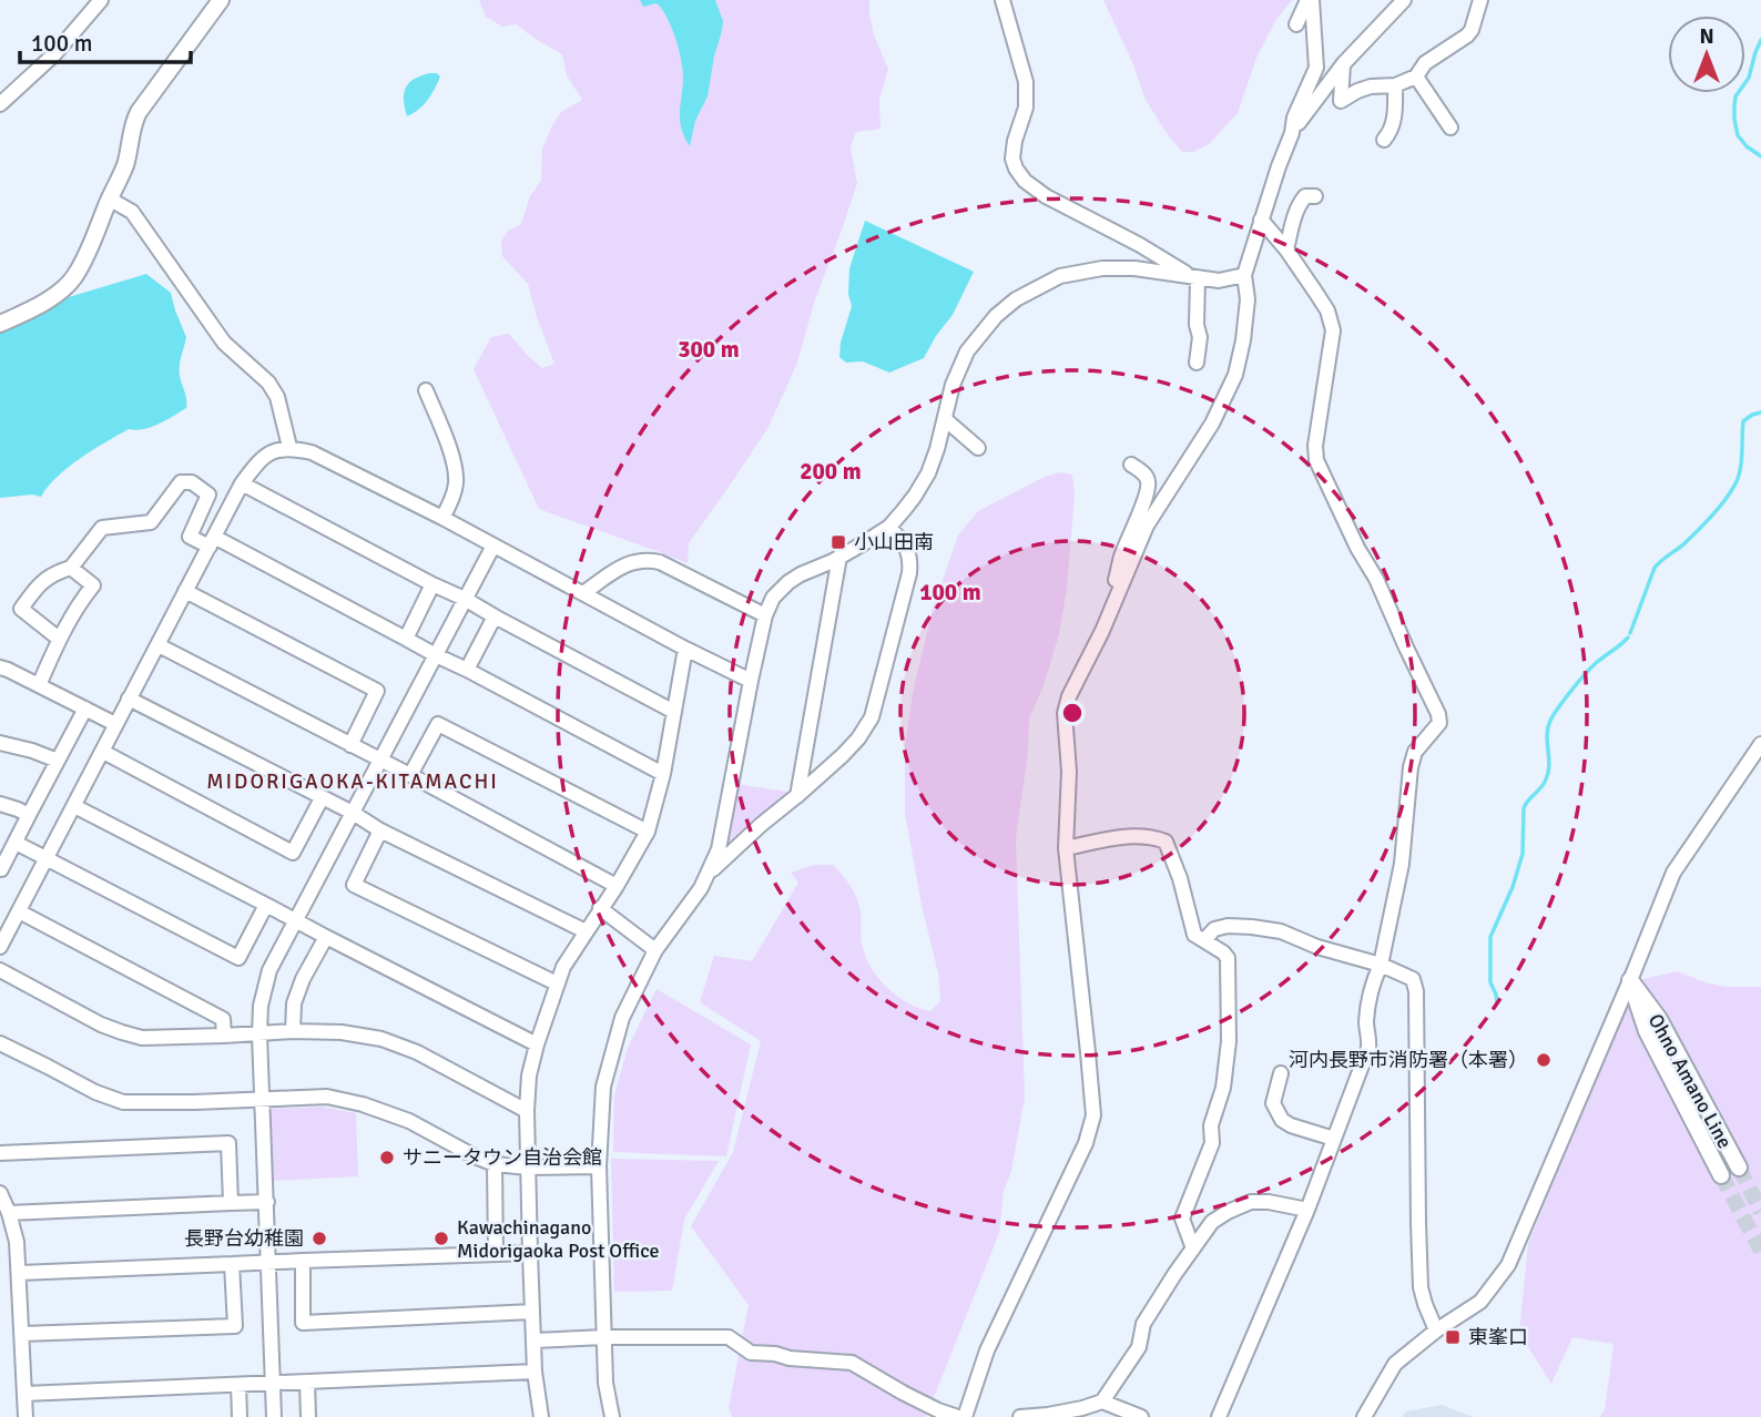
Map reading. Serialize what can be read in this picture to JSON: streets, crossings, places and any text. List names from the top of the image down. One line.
{"streets":{"main road":["Ohno Amano Line"]},"districts":["MIDORIGAOKA-KITAMACHI"],"places":{"transit":["小山田南","東峯口"],"other":["河内長野市消防署（本署）","サニータウン自治会館","長野台幼稚園","Kawachinagano Midorigaoka Post Office"]},"scale_bar":"100 m","north":"top","rings":["300 m","200 m","100 m"]}
